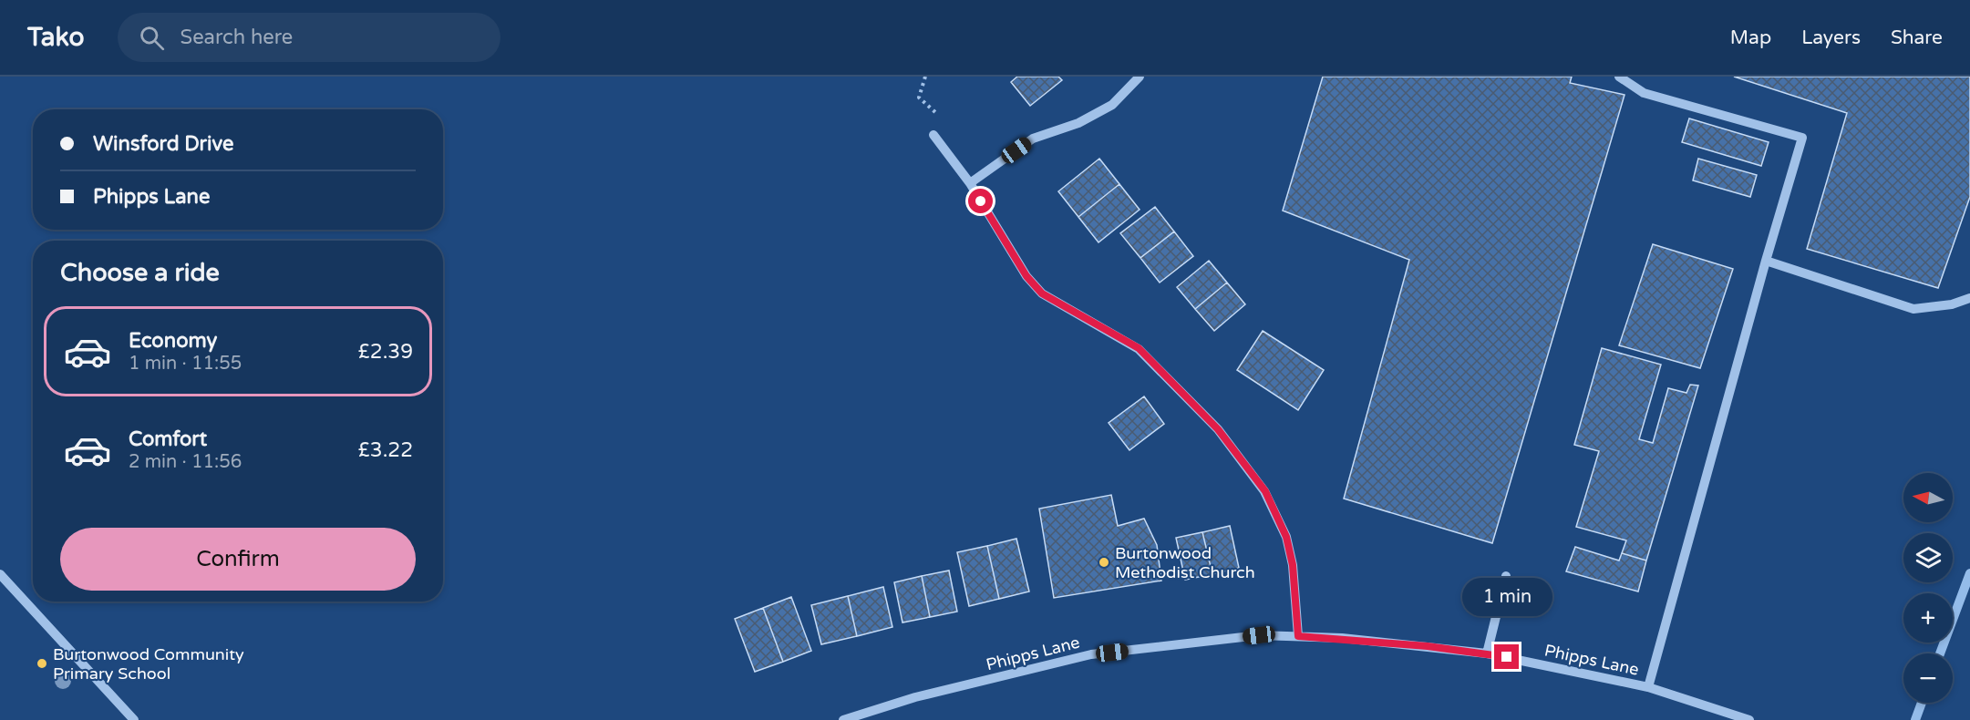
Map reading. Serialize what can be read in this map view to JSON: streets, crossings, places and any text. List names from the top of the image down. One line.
{"streets":{"street":["Phipps Lane"]},"places":["Burtonwood Methodist Church","Burtonwood Community Primary School"],"north":"left","page":{"header":"Tako","search":"Search here","nav":["Map","Layers","Share"],"banner":["Winsford Drive","Phipps Lane"],"heading":"Choose a ride","list":[{"name":"Economy","note":"1 min · 11:55","value":"£2.39"},{"name":"Comfort","note":"2 min · 11:56","value":"£3.22"}],"map_buttons":["+","−"],"buttons":"Confirm","bubble":"1 min"}}
